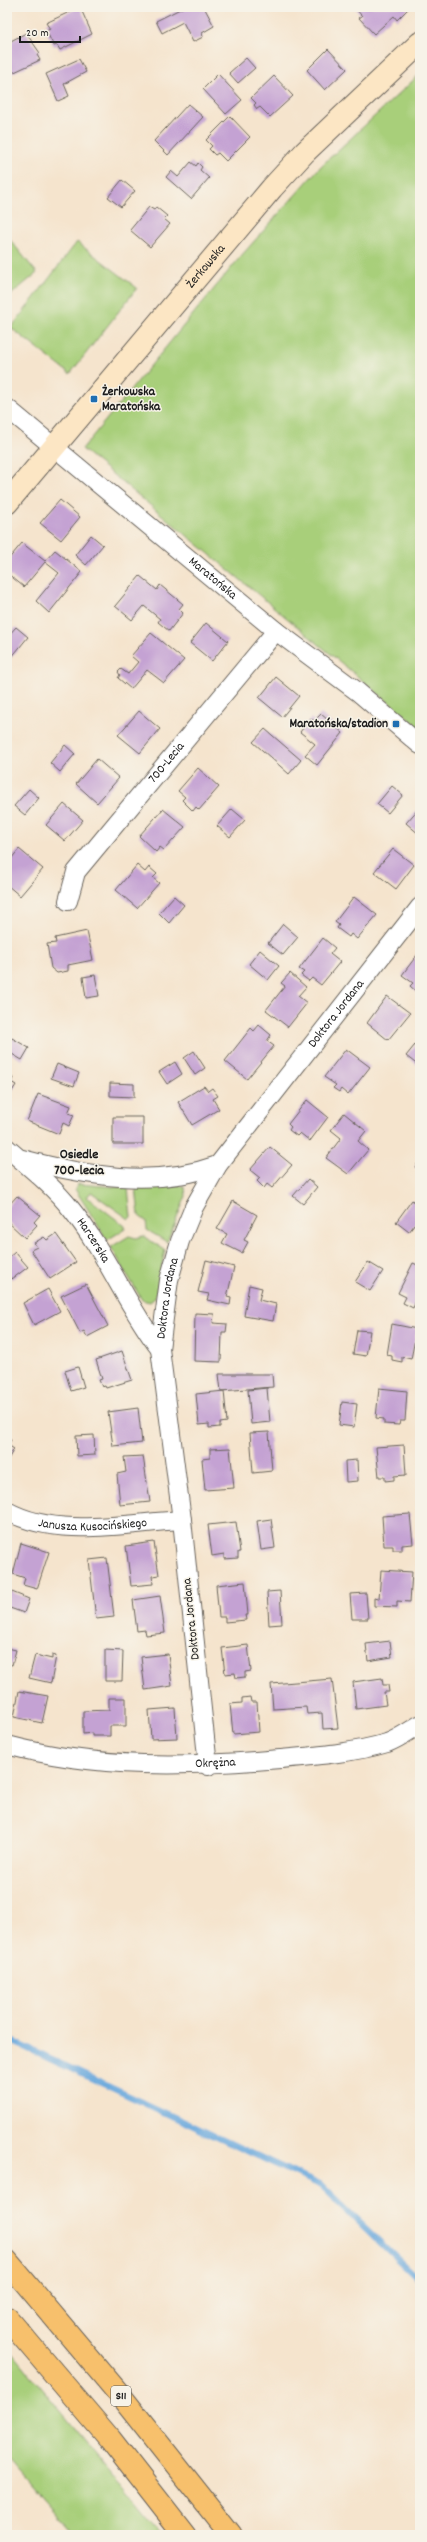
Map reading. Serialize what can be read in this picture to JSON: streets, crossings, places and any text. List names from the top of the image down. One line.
{"streets":{"highway":["S11"],"street":["Żerkowska","Maratońska","700-Lecia","Doktora Jordana","Harcerska","Janusza Kusocińskiego","Okrężna"]},"crossings":[["Żerkowska","Maratońska"],["Maratońska","700-Lecia"],["Doktora Jordana","Harcerska"],["Doktora Jordana","Janusza Kusocińskiego"],["Doktora Jordana","Okrężna"]],"districts":["Osiedle 700-lecia"],"places":{"transit":["Żerkowska Maratońska","Maratońska/stadion"]},"scale_bar":"20 m"}
